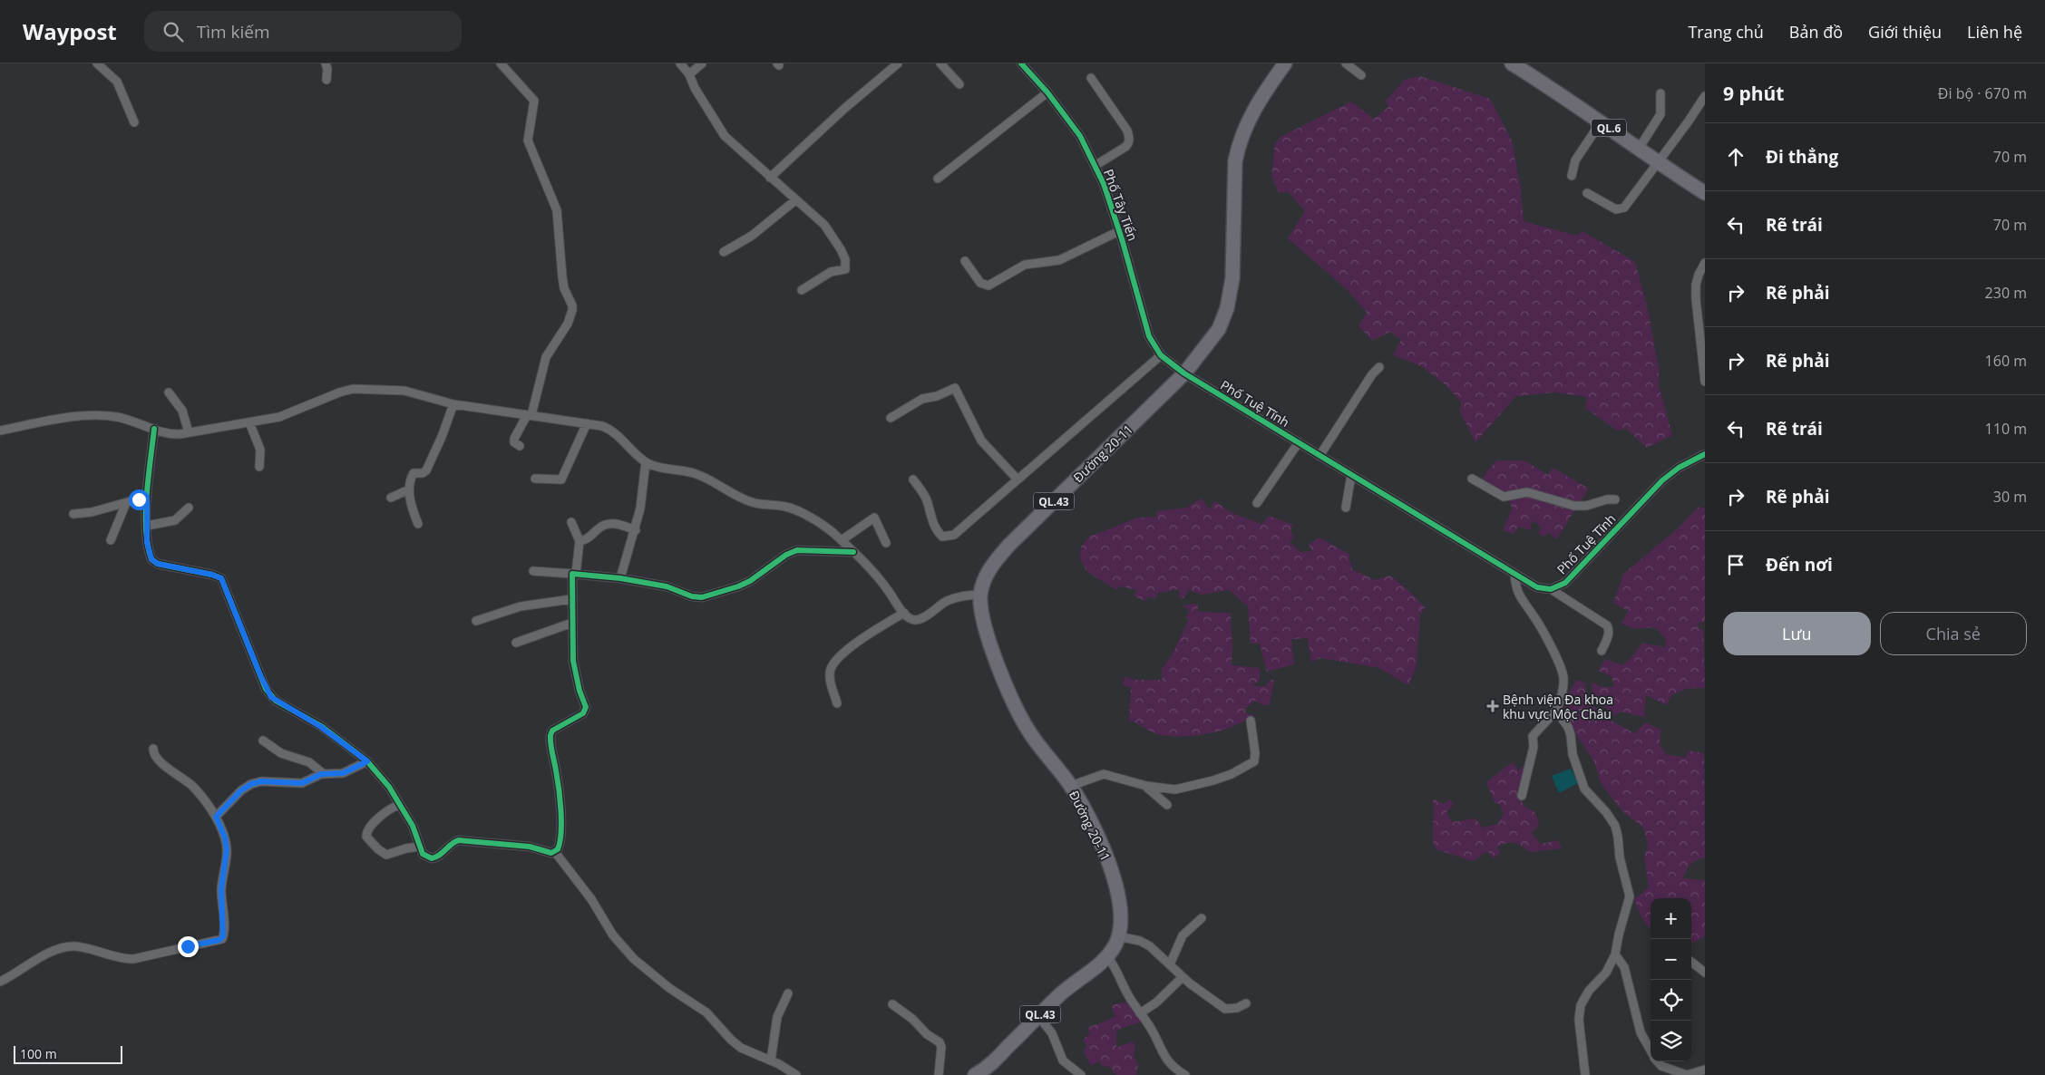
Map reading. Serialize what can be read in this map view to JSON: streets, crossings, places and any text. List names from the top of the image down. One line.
{"streets":{"highway":["QL.6","Đường 20-11","QL.43"],"street":["Phố Tây Tiến","Phố Tuệ Tĩnh"]},"crossings":[["Phố Tây Tiến","Phố Tuệ Tĩnh"],["Phố Tây Tiến","Đường 20-11"],["Phố Tuệ Tĩnh","Đường 20-11"],["Đường 20-11","QL.43"]],"places":{"health":["Bệnh viện Đa khoa khu vực Mộc Châu"]},"scale_bar":"100 m","page":{"header":"Waypost","search":"Tìm kiếm","nav":["Trang chủ","Bản đồ","Giới thiệu","Liên hệ"],"heading":["9 phút","Đi bộ · 670 m"],"list":[["Đi thẳng","70 m"],["Rẽ trái","70 m"],["Rẽ phải","230 m"],["Rẽ phải","160 m"],["Rẽ trái","110 m"],["Rẽ phải","30 m"],"Đến nơi"],"buttons":["Lưu","Chia sẻ"],"map_buttons":["+","−"],"scale":"100 m"}}
